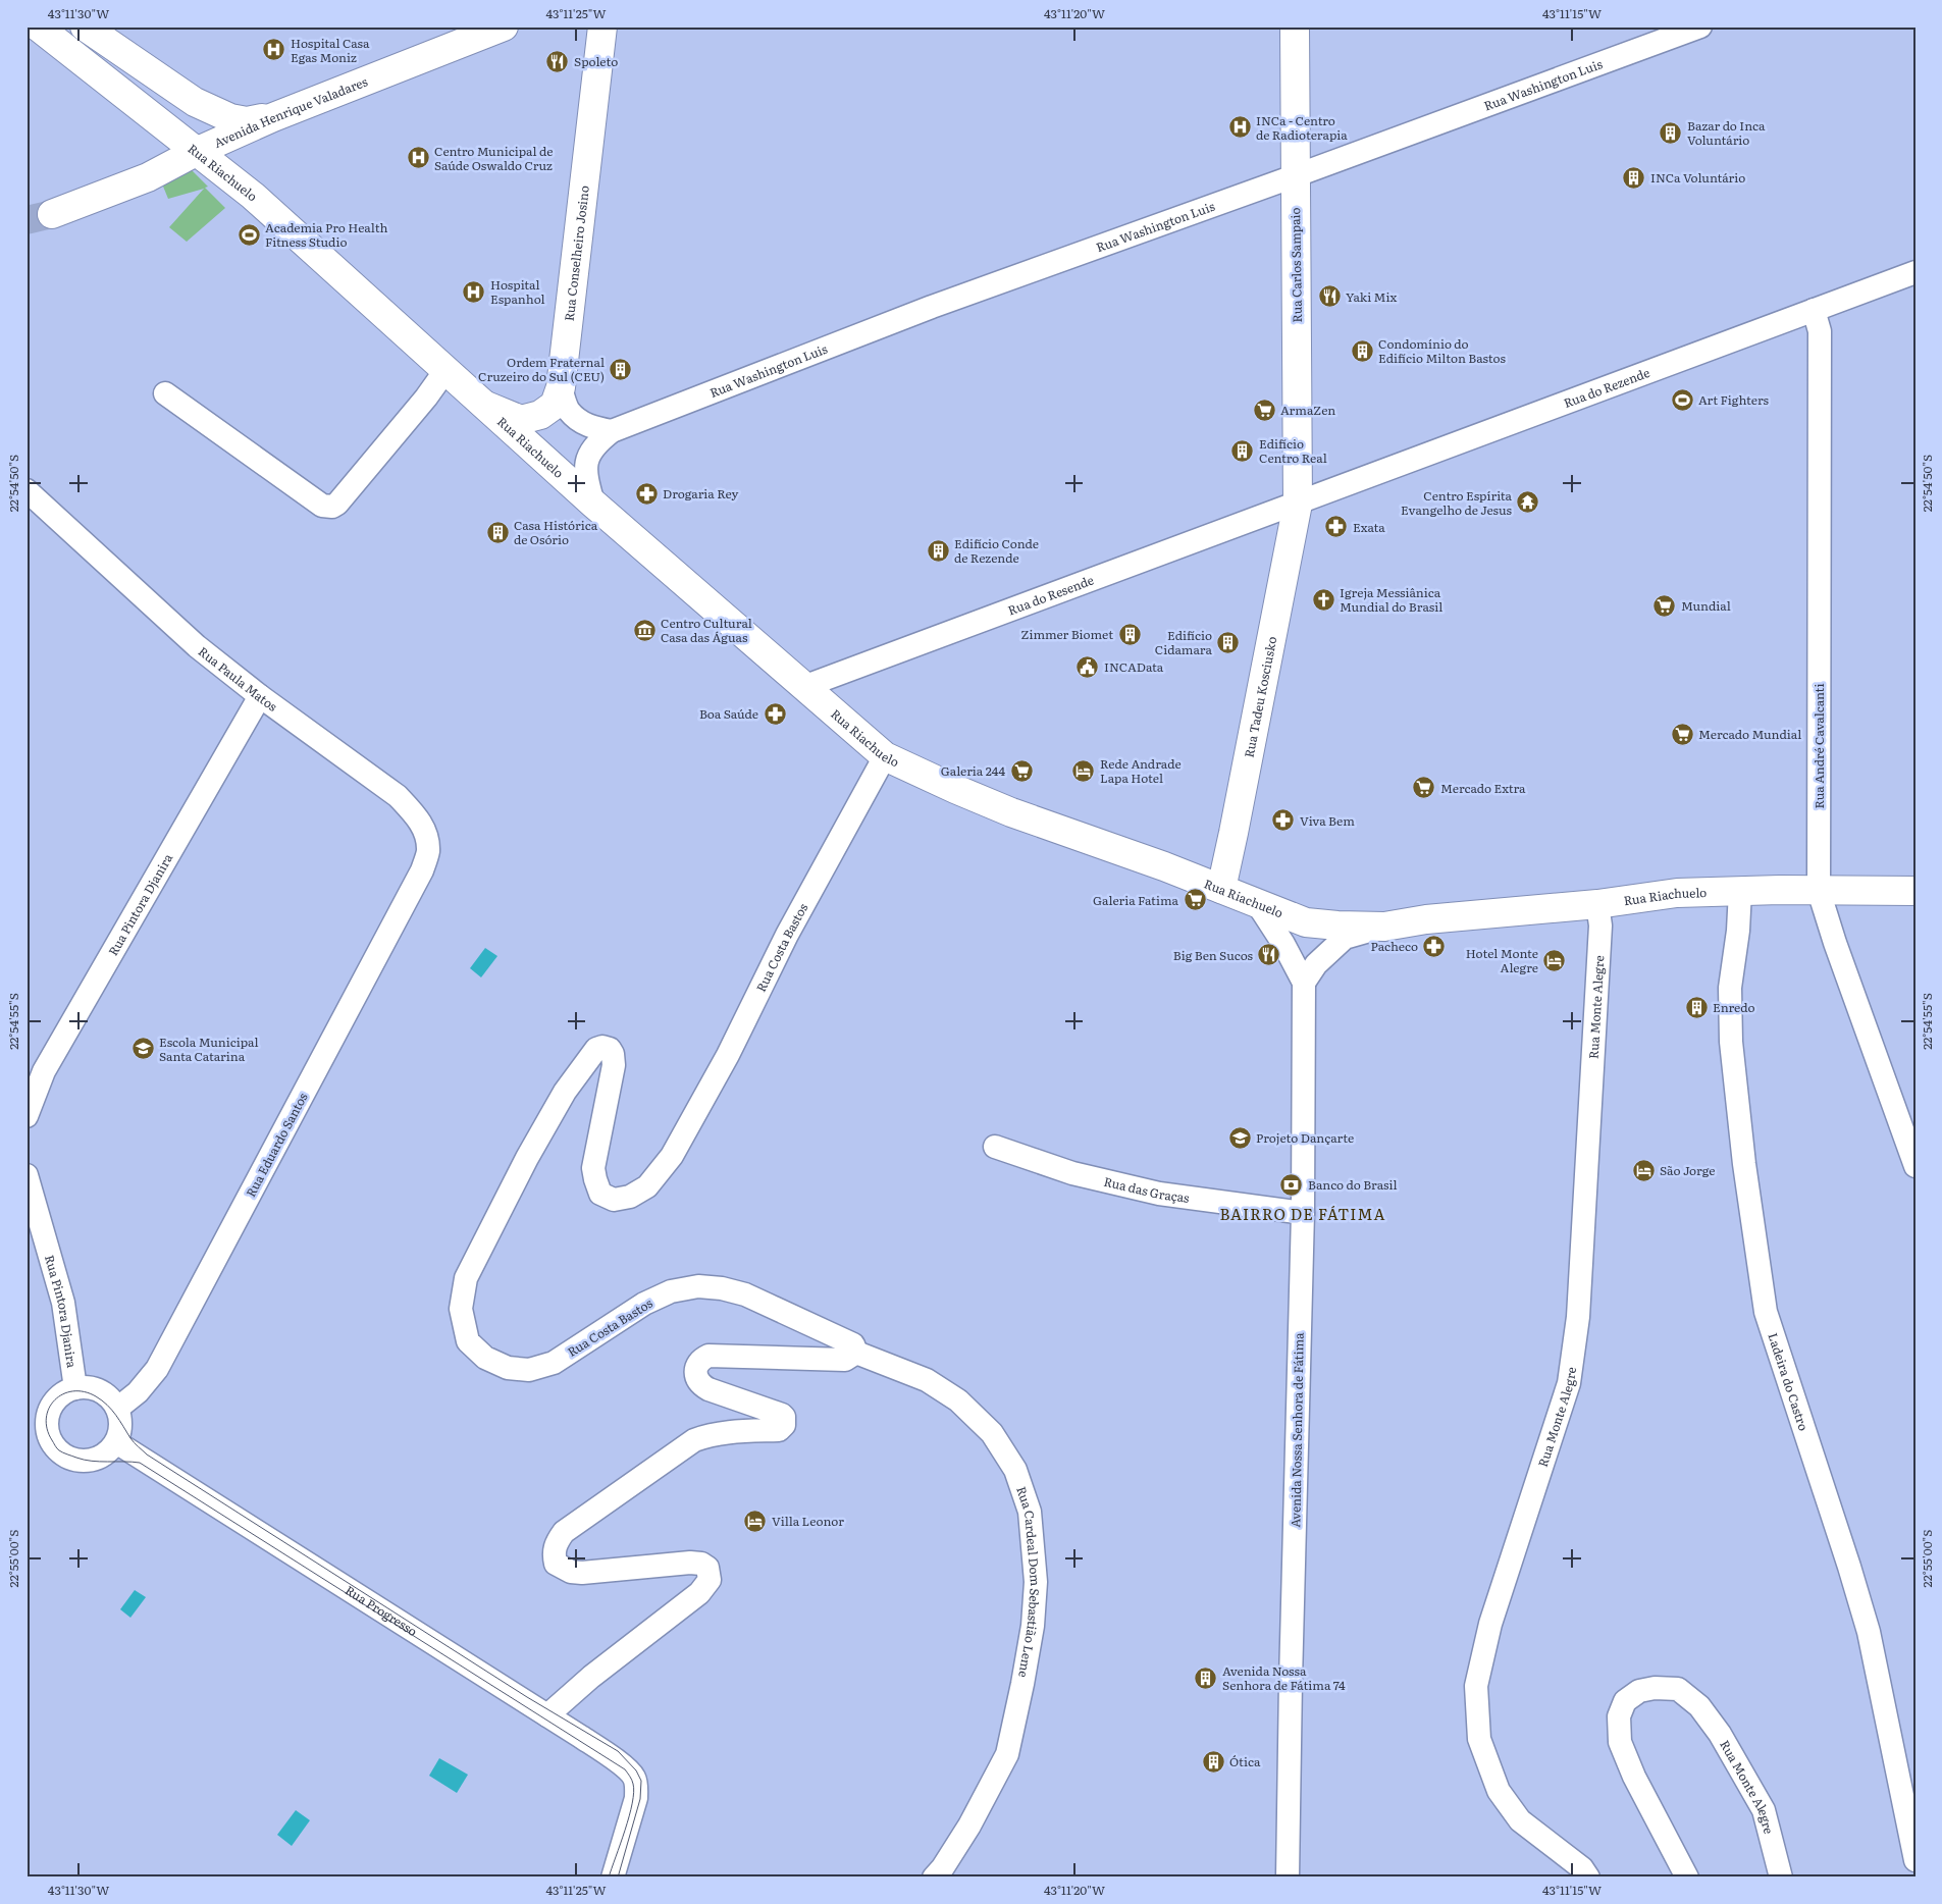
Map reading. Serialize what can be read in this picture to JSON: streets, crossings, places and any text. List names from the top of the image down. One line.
{"streets":{"main road":["Avenida Henrique Valadares","Rua Riachuelo","Rua Conselheiro Josino","Rua Carlos Sampaio","Rua Tadeu Kosciusko"],"street":["Rua Washington Luis","Rua do Rezende","Rua do Resende","Rua Paula Matos","Rua André Cavalcanti","Rua Pintora Djanira","Rua Costa Bastos","Rua Monte Alegre","Rua Eduardo Santos","Rua das Graças","Ladeira do Castro","Avenida Nossa Senhora de Fátima","Rua Cardeal Dom Sebastião Leme","Rua Progresso"]},"crossings":[["Rua Washington Luis","Rua Riachuelo"],["Rua Washington Luis","Rua Carlos Sampaio"],["Avenida Henrique Valadares","Rua Riachuelo"],["Rua Riachuelo","Rua Conselheiro Josino"],["Rua Riachuelo","Rua do Resende"],["Rua Riachuelo","Rua Tadeu Kosciusko"],["Rua Riachuelo","Rua André Cavalcanti"],["Rua Riachuelo","Rua Costa Bastos"],["Rua Riachuelo","Rua Monte Alegre"],["Rua Riachuelo","Ladeira do Castro"],["Rua Riachuelo","Avenida Nossa Senhora de Fátima"],["Rua Carlos Sampaio","Rua do Rezende"],["Rua Carlos Sampaio","Rua do Resende"],["Rua Carlos Sampaio","Rua Tadeu Kosciusko"],["Rua do Rezende","Rua do Resende"],["Rua do Rezende","Rua Tadeu Kosciusko"],["Rua do Rezende","Rua André Cavalcanti"],["Rua do Resende","Rua Tadeu Kosciusko"],["Rua Paula Matos","Rua Pintora Djanira"],["Rua Paula Matos","Rua Eduardo Santos"],["Rua Pintora Djanira","Rua Eduardo Santos"],["Rua Pintora Djanira","Rua Progresso"],["Rua Costa Bastos","Rua Cardeal Dom Sebastião Leme"],["Rua Eduardo Santos","Rua Progresso"],["Rua das Graças","Avenida Nossa Senhora de Fátima"]],"districts":["BAIRRO DE FÁTIMA"],"places":{"hospital":["Hospital Casa Egas Moniz","INCa - Centro de Radioterapia","Centro Municipal de Saúde Oswaldo Cruz","Hospital Espanhol"],"restaurant":["Spoleto","Yaki Mix","Big Ben Sucos"],"building":["Bazar do Inca Voluntário","INCa Voluntário","Condomínio do Edifício Milton Bastos","Ordem Fraternal Cruzeiro do Sul (CEU)","Edifício Centro Real","Casa Histórica de Osório","Edifício Conde de Rezende","Zimmer Biomet","Edifício Cidamara","Enredo","Avenida Nossa Senhora de Fátima 74","Ótica"],"sports":["Academia Pro Health Fitness Studio","Art Fighters"],"supermarket":["ArmaZen","Mundial","Mercado Mundial","Galeria 244","Mercado Extra","Galeria Fatima"],"pharmacy":["Drogaria Rey","Exata","Boa Saúde","Viva Bem","Pacheco"],"temple":["Centro Espírita Evangelho de Jesus"],"church":["Igreja Messiânica Mundial do Brasil"],"museum":["Centro Cultural Casa das Águas"],"public building":["INCAData"],"hotel":["Rede Andrade Lapa Hotel","Hotel Monte Alegre","São Jorge","Villa Leonor"],"school or university":["Escola Municipal Santa Catarina","Projeto Dançarte"],"bank":["Banco do Brasil"]},"coordinates":["43°11'30\"W","43°11'25\"W","43°11'20\"W","43°11'15\"W","22°54'50\"S","22°54'55\"S","22°55'00\"S"]}
